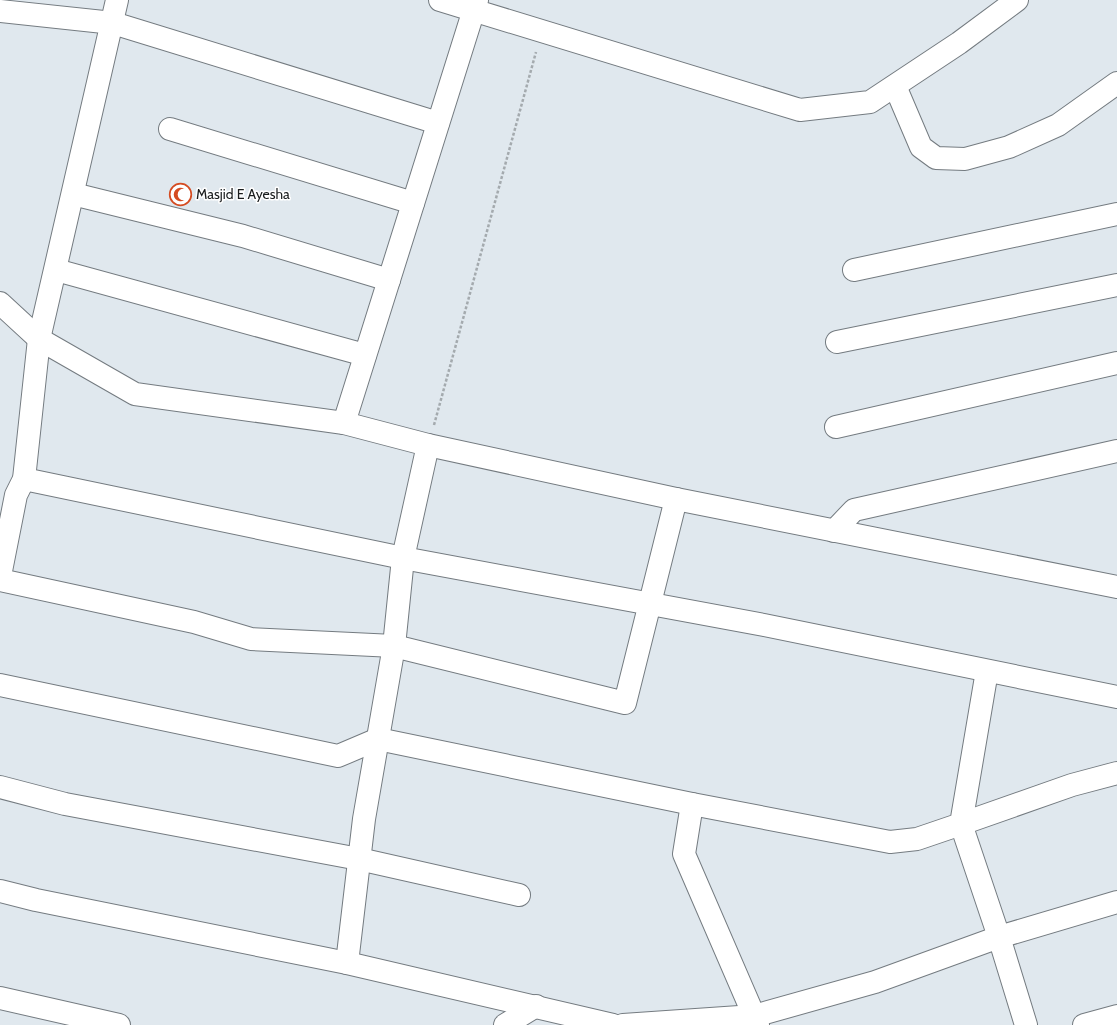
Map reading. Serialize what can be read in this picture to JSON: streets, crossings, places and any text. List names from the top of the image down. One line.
{"places":{"mosque":["Masjid E Ayesha"]}}
